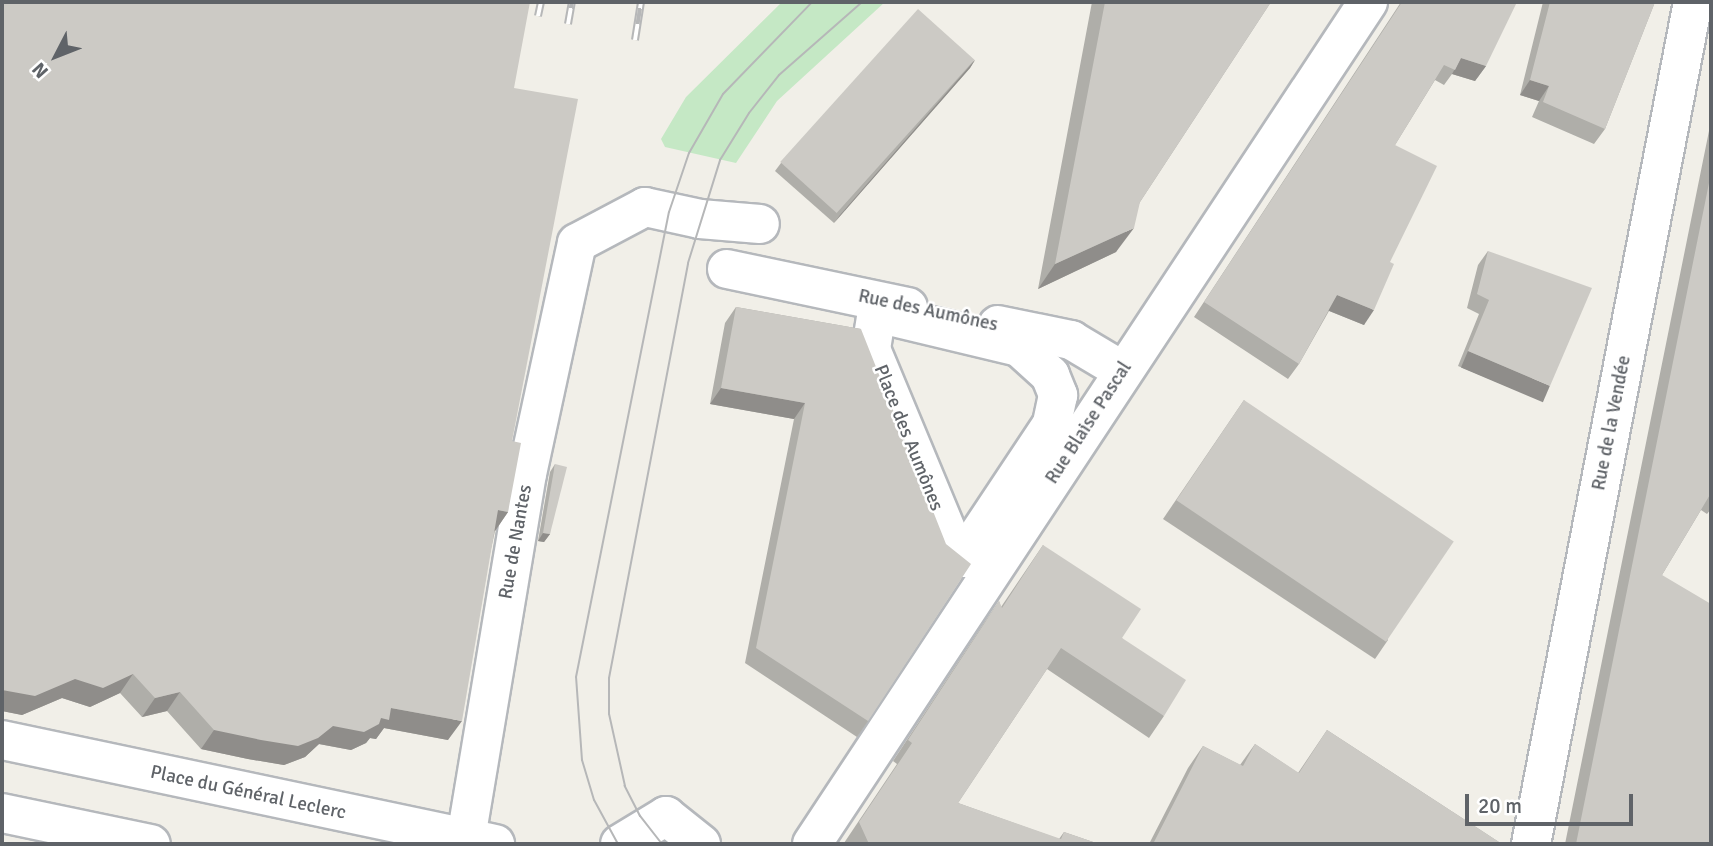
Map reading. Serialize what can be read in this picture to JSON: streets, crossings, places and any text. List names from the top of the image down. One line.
{"streets":{"street":["Rue des Aumônes","Rue Blaise Pascal","Rue de la Vendée","Place des Aumônes","Rue de Nantes","Place du Général Leclerc"]},"crossings":[["Rue des Aumônes","Rue Blaise Pascal"],["Rue de Nantes","Place du Général Leclerc"]],"scale_bar":"20 m","north":"bottom left"}
